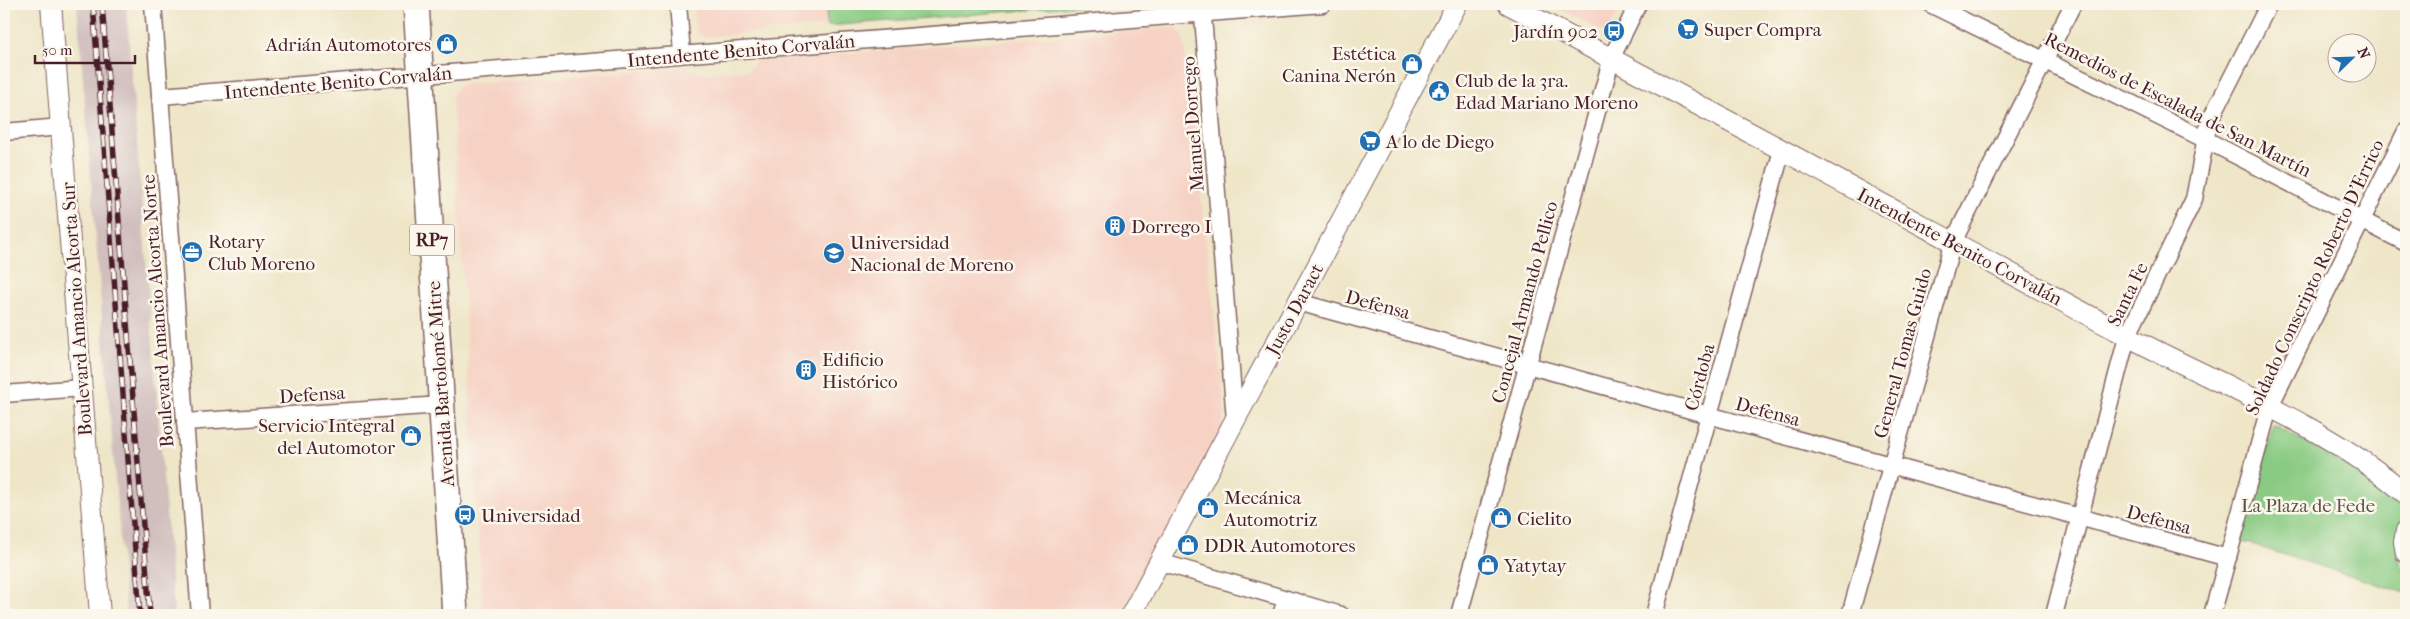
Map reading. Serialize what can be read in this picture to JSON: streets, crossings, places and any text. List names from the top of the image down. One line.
{"streets":{"main road":["RP7","Avenida Bartolomé Mitre"],"street":["Intendente Benito Corvalán","Remedios de Escalada de San Martín","Manuel Dorrego","Soldado Conscripto Roberto D'Errico","Santa Fe","Concejal Armando Pellico","Defensa","Boulevard Amancio Alcorta Sur","Justo Daract","Boulevard Amancio Alcorta Norte","General Tomas Guido","Córdoba"]},"crossings":[["Intendente Benito Corvalán","Manuel Dorrego"],["Intendente Benito Corvalán","Soldado Conscripto Roberto D'Errico"],["Intendente Benito Corvalán","Santa Fe"],["Intendente Benito Corvalán","Concejal Armando Pellico"],["Intendente Benito Corvalán","Boulevard Amancio Alcorta Norte"],["Intendente Benito Corvalán","General Tomas Guido"],["Intendente Benito Corvalán","Córdoba"],["Intendente Benito Corvalán","Avenida Bartolomé Mitre"],["Remedios de Escalada de San Martín","Soldado Conscripto Roberto D'Errico"],["Remedios de Escalada de San Martín","Santa Fe"],["Remedios de Escalada de San Martín","General Tomas Guido"],["Manuel Dorrego","Justo Daract"],["Soldado Conscripto Roberto D'Errico","Defensa"],["Santa Fe","Defensa"],["Concejal Armando Pellico","Defensa"],["Defensa","Justo Daract"],["Defensa","Boulevard Amancio Alcorta Norte"],["Defensa","General Tomas Guido"],["Defensa","Córdoba"],["Defensa","Avenida Bartolomé Mitre"]],"parks":["La Plaza de Fede"],"places":{"supermarket":["Super Compra","A lo de Diego"],"bus stop":["Jardín 902","Universidad"],"shop":["Adrián Automotores","Estética Canina Nerón","Servicio Integral del Automotor","Mecánica Automotriz","Cielito","DDR Automotores","Yatytay"],"public building":["Club de la 3ra. Edad Mariano Moreno"],"building":["Dorrego I","Edificio Histórico"],"office":["Rotary Club Moreno"],"school or university":["Universidad Nacional de Moreno"]},"scale_bar":"50 m","north":"top right"}
